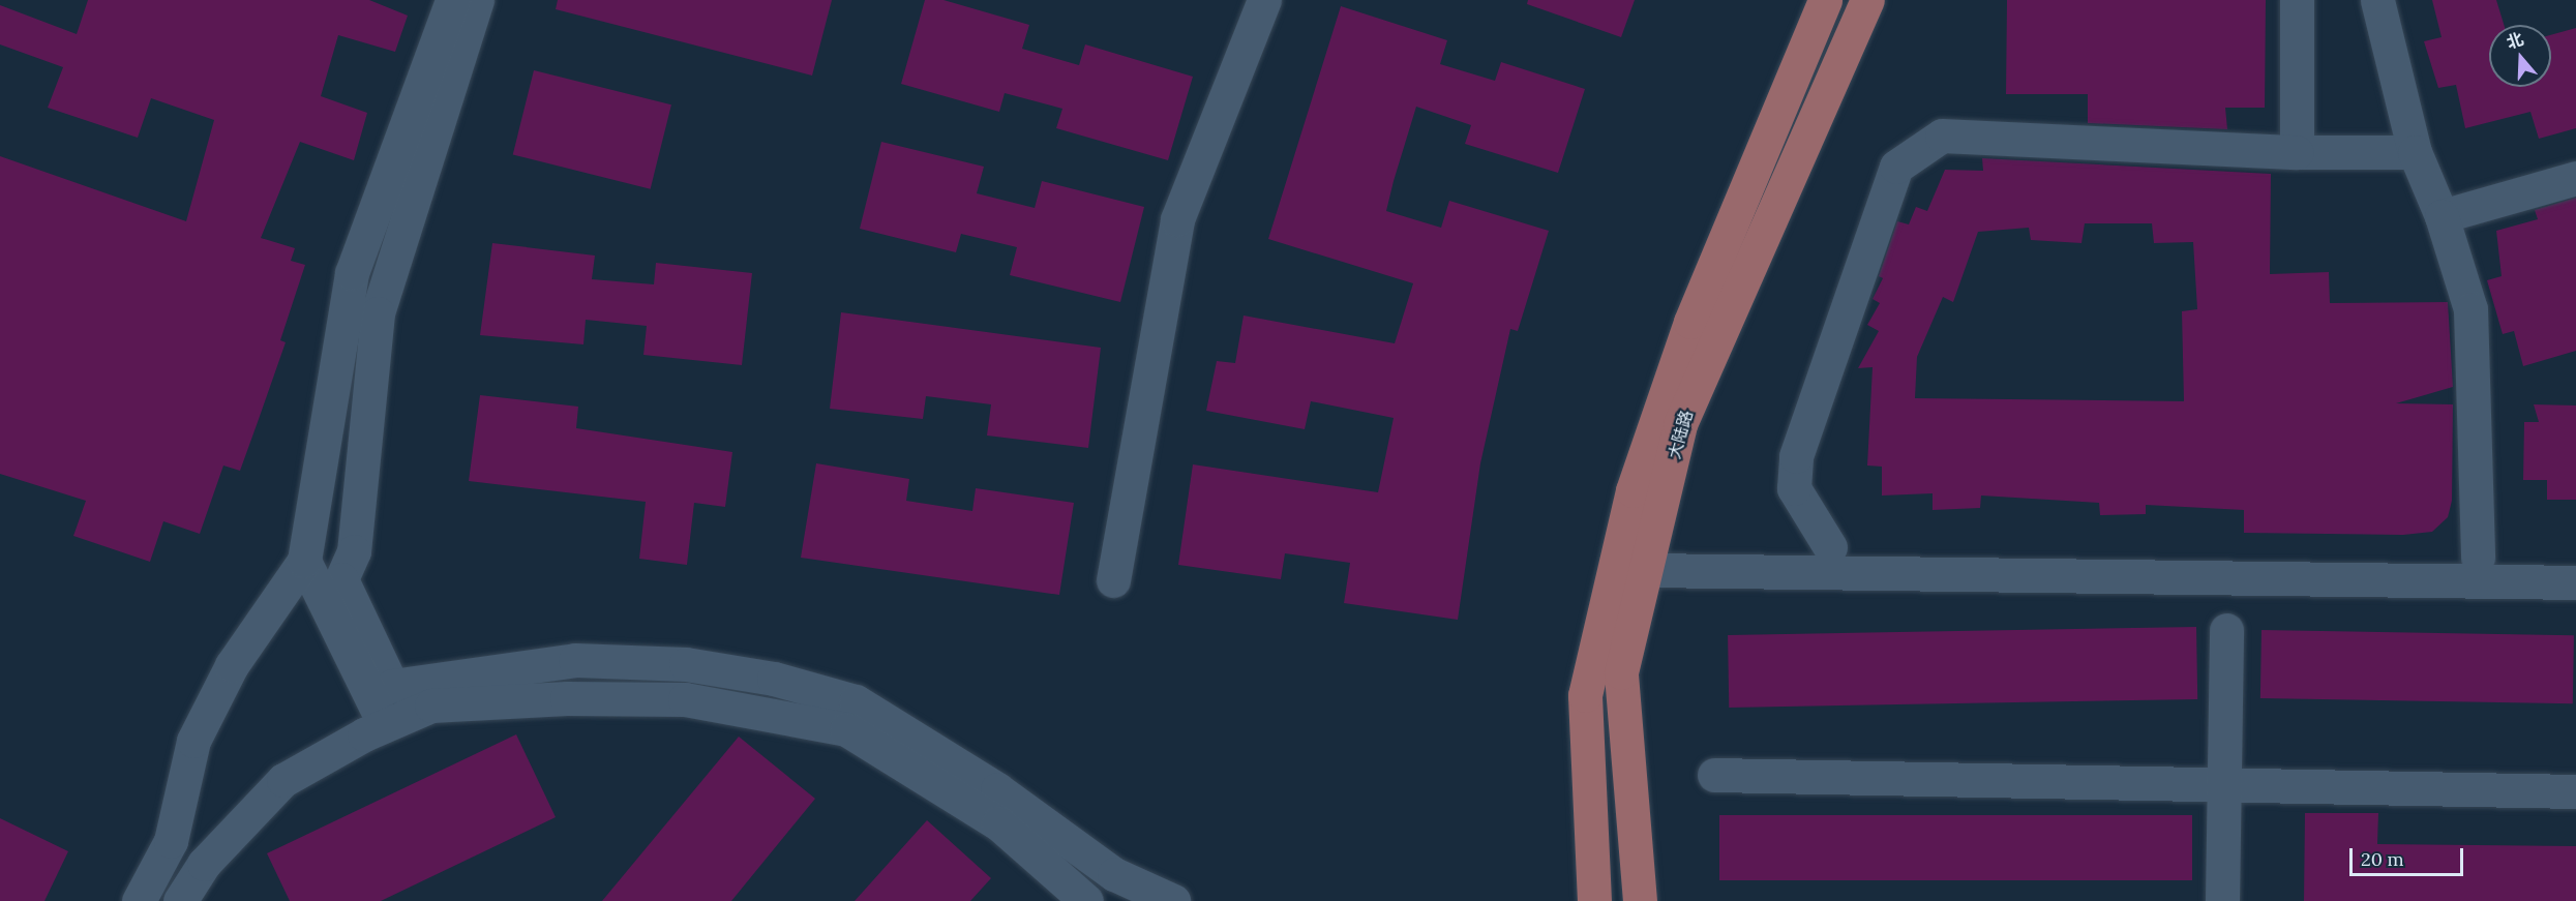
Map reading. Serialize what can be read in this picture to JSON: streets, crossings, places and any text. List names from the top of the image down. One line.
{"streets":{"main road":["大陆路"]},"scale_bar":"20 m","north":"top"}
